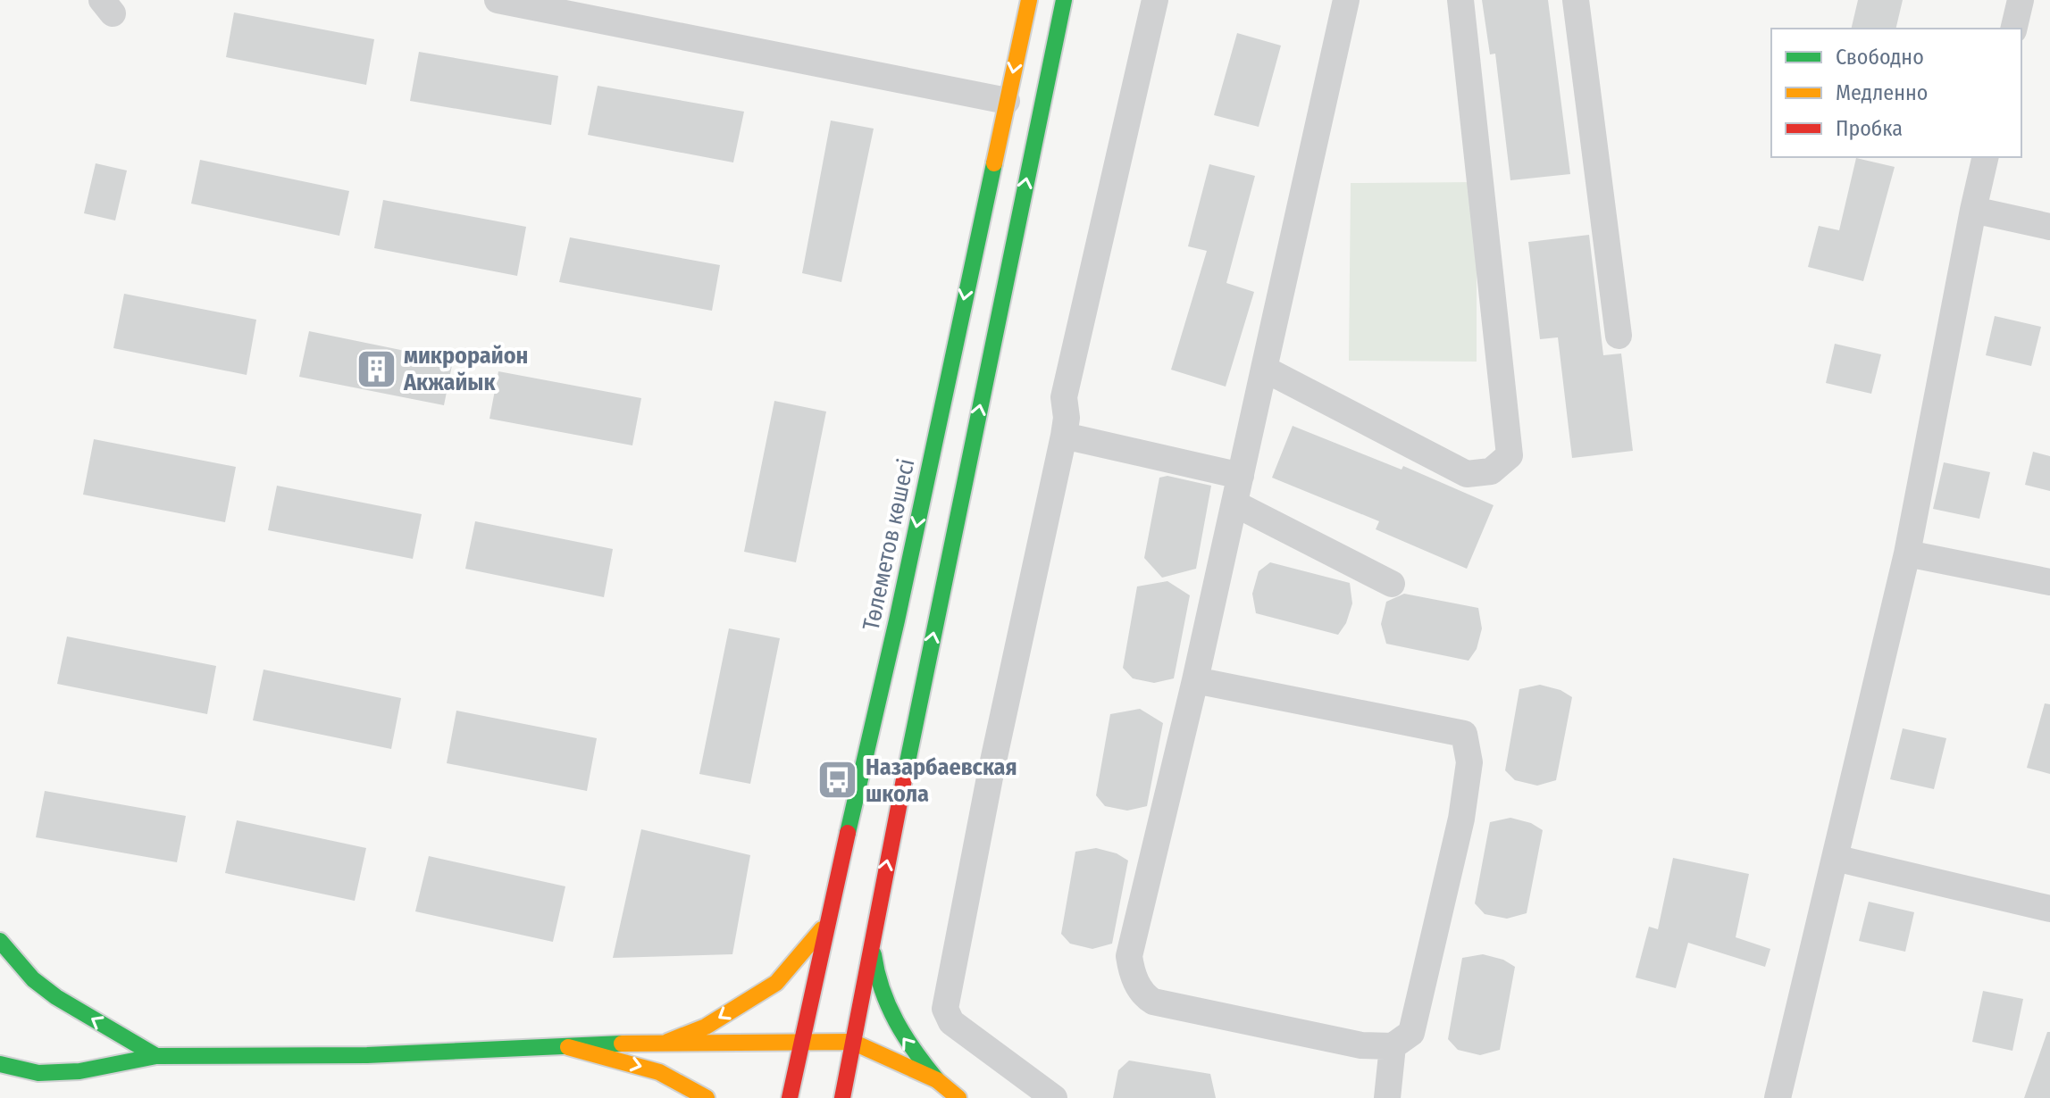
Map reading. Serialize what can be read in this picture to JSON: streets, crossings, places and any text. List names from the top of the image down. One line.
{"streets":{"main road":["Төлеметов көшесі"]},"places":{"building":["микрорайон Акжайык"],"bus stop":["Назарбаевская школа"]},"legend":["Свободно","Медленно","Пробка"]}
